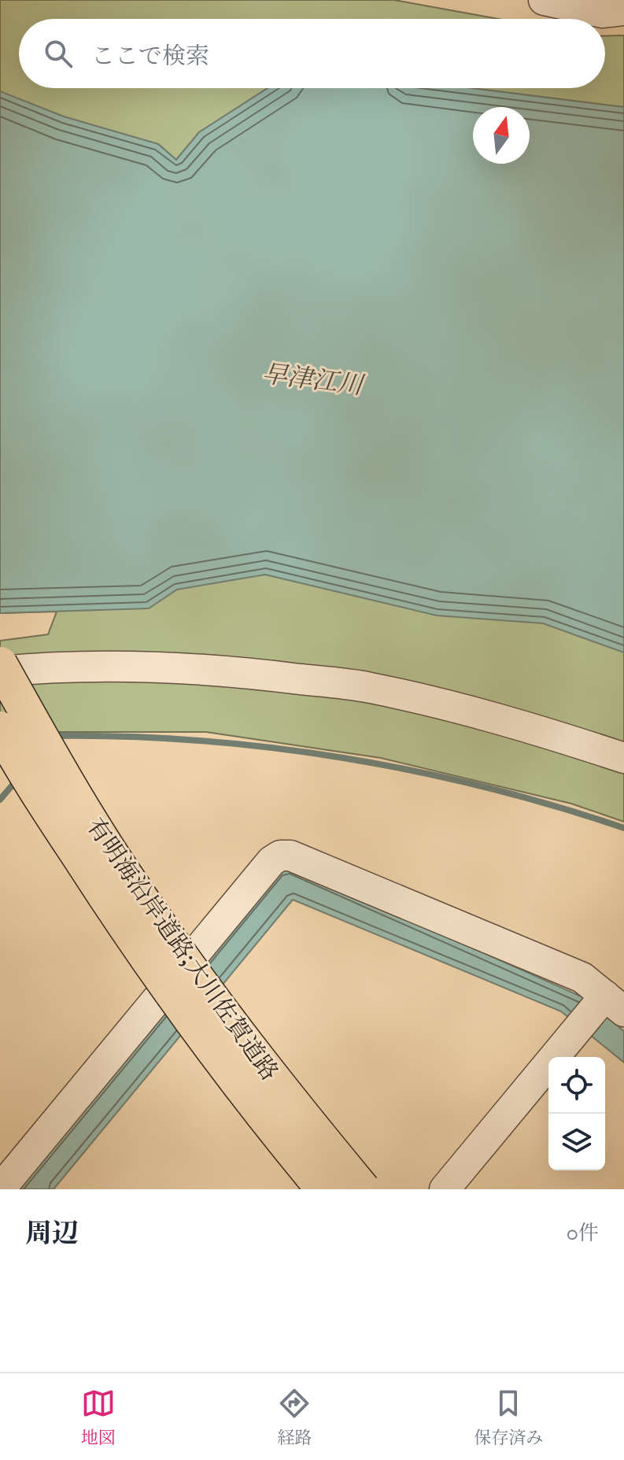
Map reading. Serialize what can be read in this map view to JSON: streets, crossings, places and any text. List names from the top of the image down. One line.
{"streets":{"highway":["有明海沿岸道路;大川佐賀道路"]},"water":["早津江川"],"north":"top","page":{"search":"ここで検索","heading":["周辺","0件"],"nav":["地図","経路","保存済み"]}}
